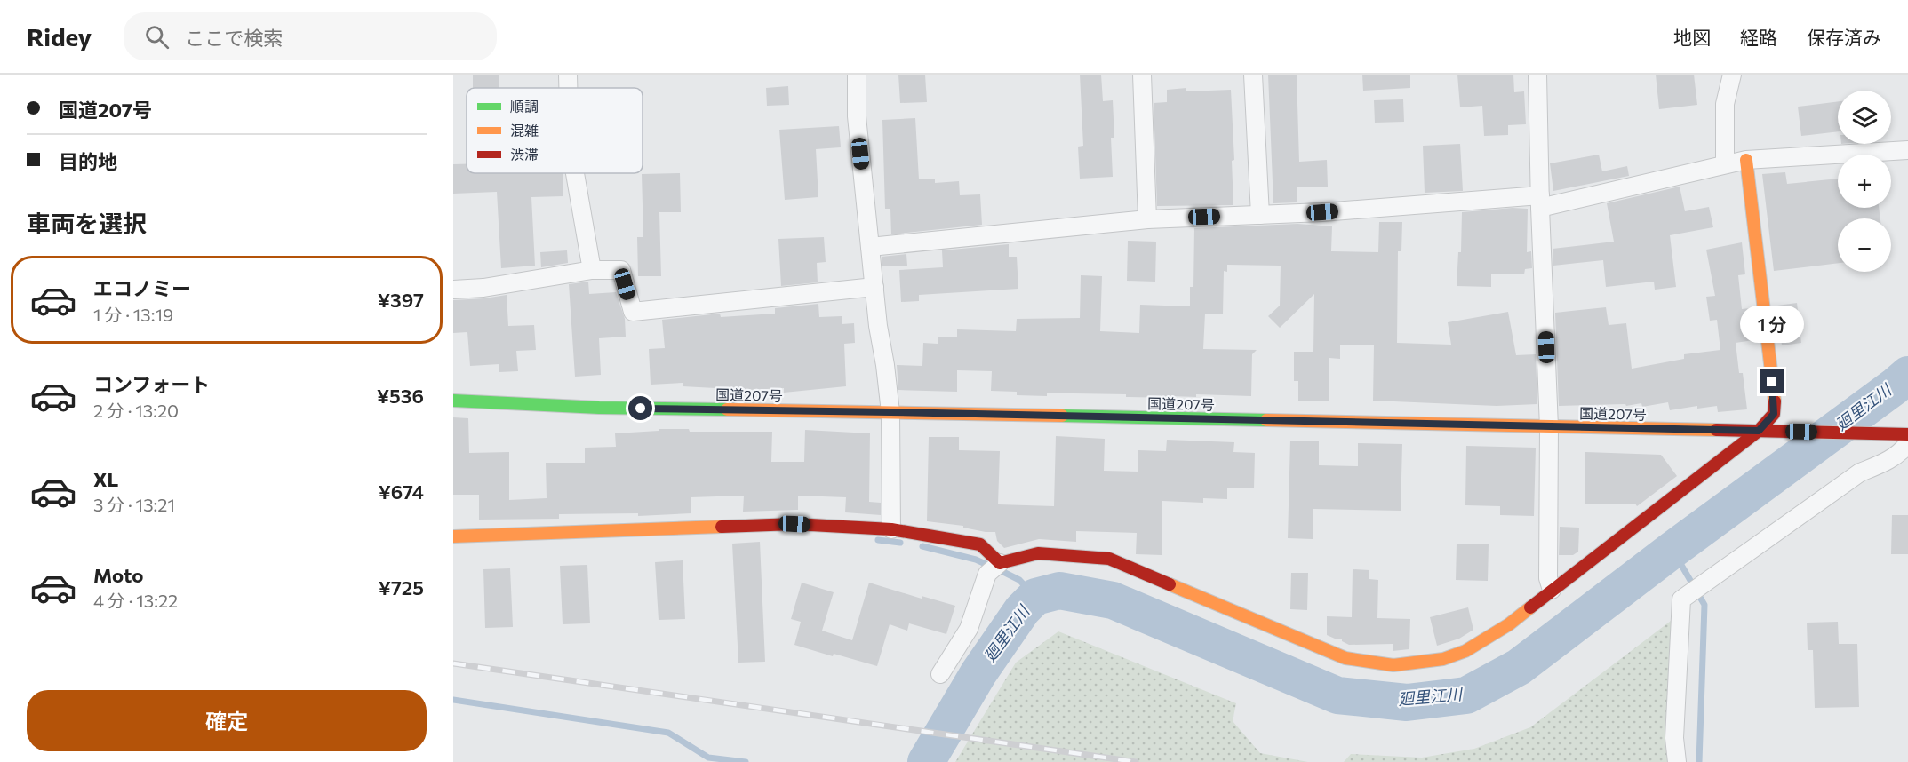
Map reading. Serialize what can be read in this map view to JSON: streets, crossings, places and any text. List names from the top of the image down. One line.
{"streets":{"main road":["国道207号"]},"water":["廻里江川"],"legend":["順調","混雑","渋滞"],"page":{"header":"Ridey","search":"ここで検索","nav":["地図","経路","保存済み"],"banner":["国道207号","目的地"],"map_buttons":["+","−"],"heading":"車両を選択","list":[{"name":"エコノミー","note":"1 分 · 13:19","value":"¥397"},{"name":"コンフォート","note":"2 分 · 13:20","value":"¥536"},{"name":"XL","note":"3 分 · 13:21","value":"¥674"},{"name":"Moto","note":"4 分 · 13:22","value":"¥725"}],"bubble":"1 分","buttons":"確定"}}
